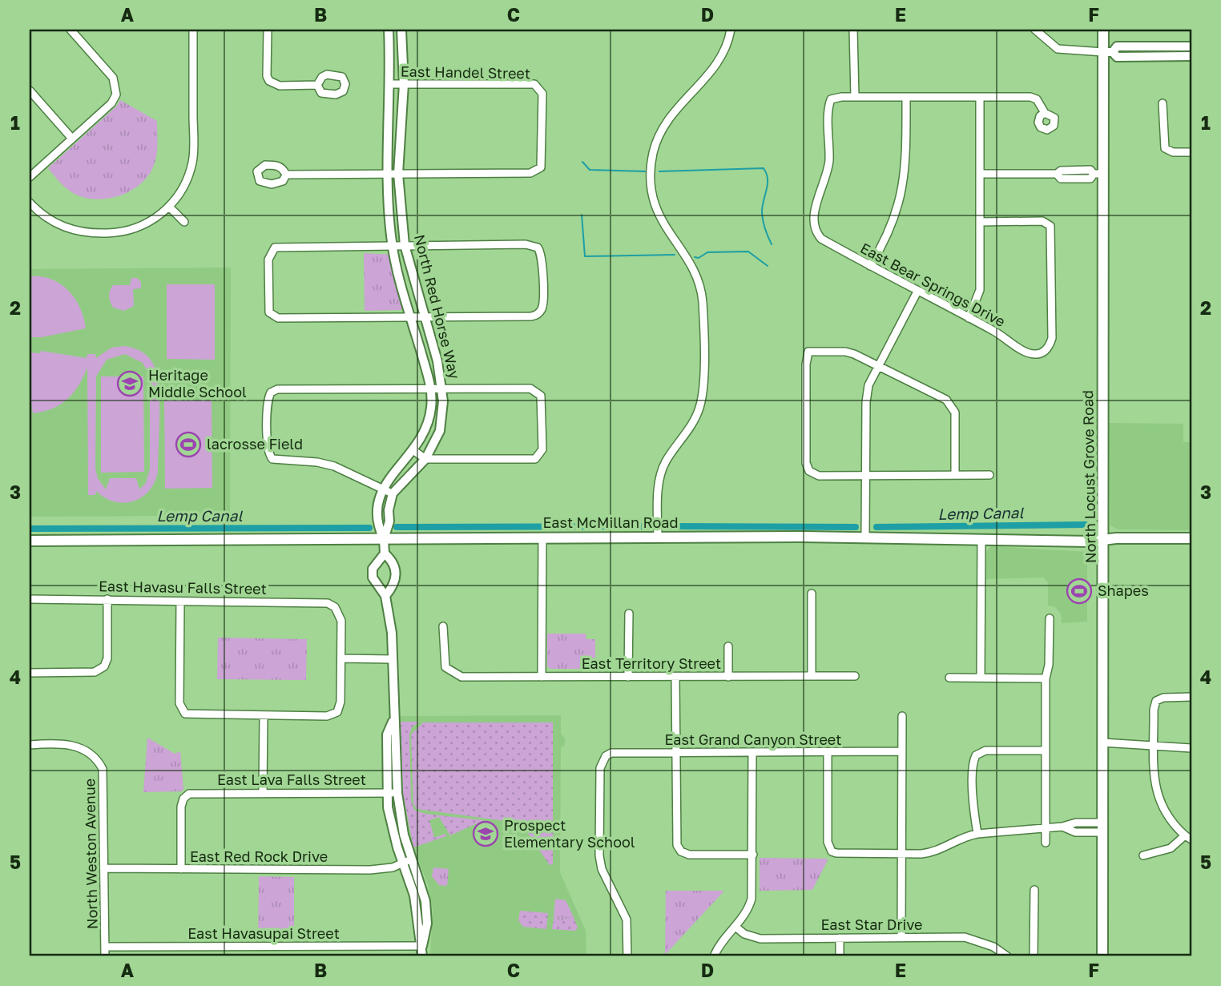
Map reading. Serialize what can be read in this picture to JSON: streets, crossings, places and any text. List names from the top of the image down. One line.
{"streets":{"main road":["North Locust Grove Road","East McMillan Road"],"street":["East Handel Street","East Bear Springs Drive","North Red Horse Way","East Havasu Falls Street","East Territory Street","East Grand Canyon Street","East Lava Falls Street","North Weston Avenue","East Red Rock Drive","East Star Drive","East Havasupai Street"]},"crossings":[["East Handel Street","North Red Horse Way"],["North Red Horse Way","East McMillan Road"],["North Red Horse Way","East Lava Falls Street"],["North Red Horse Way","East Red Rock Drive"],["North Red Horse Way","East Havasupai Street"],["North Locust Grove Road","East McMillan Road"],["East Lava Falls Street","East Red Rock Drive"],["North Weston Avenue","East Red Rock Drive"],["North Weston Avenue","East Havasupai Street"]],"water":["Lemp Canal"],"places":{"school or university":["Heritage Middle School","Prospect Elementary School"],"sports":["lacrosse Field","Shapes"]},"grid":{"columns":["A","B","C","D","E","F"],"rows":["1","2","3","4","5"]}}
